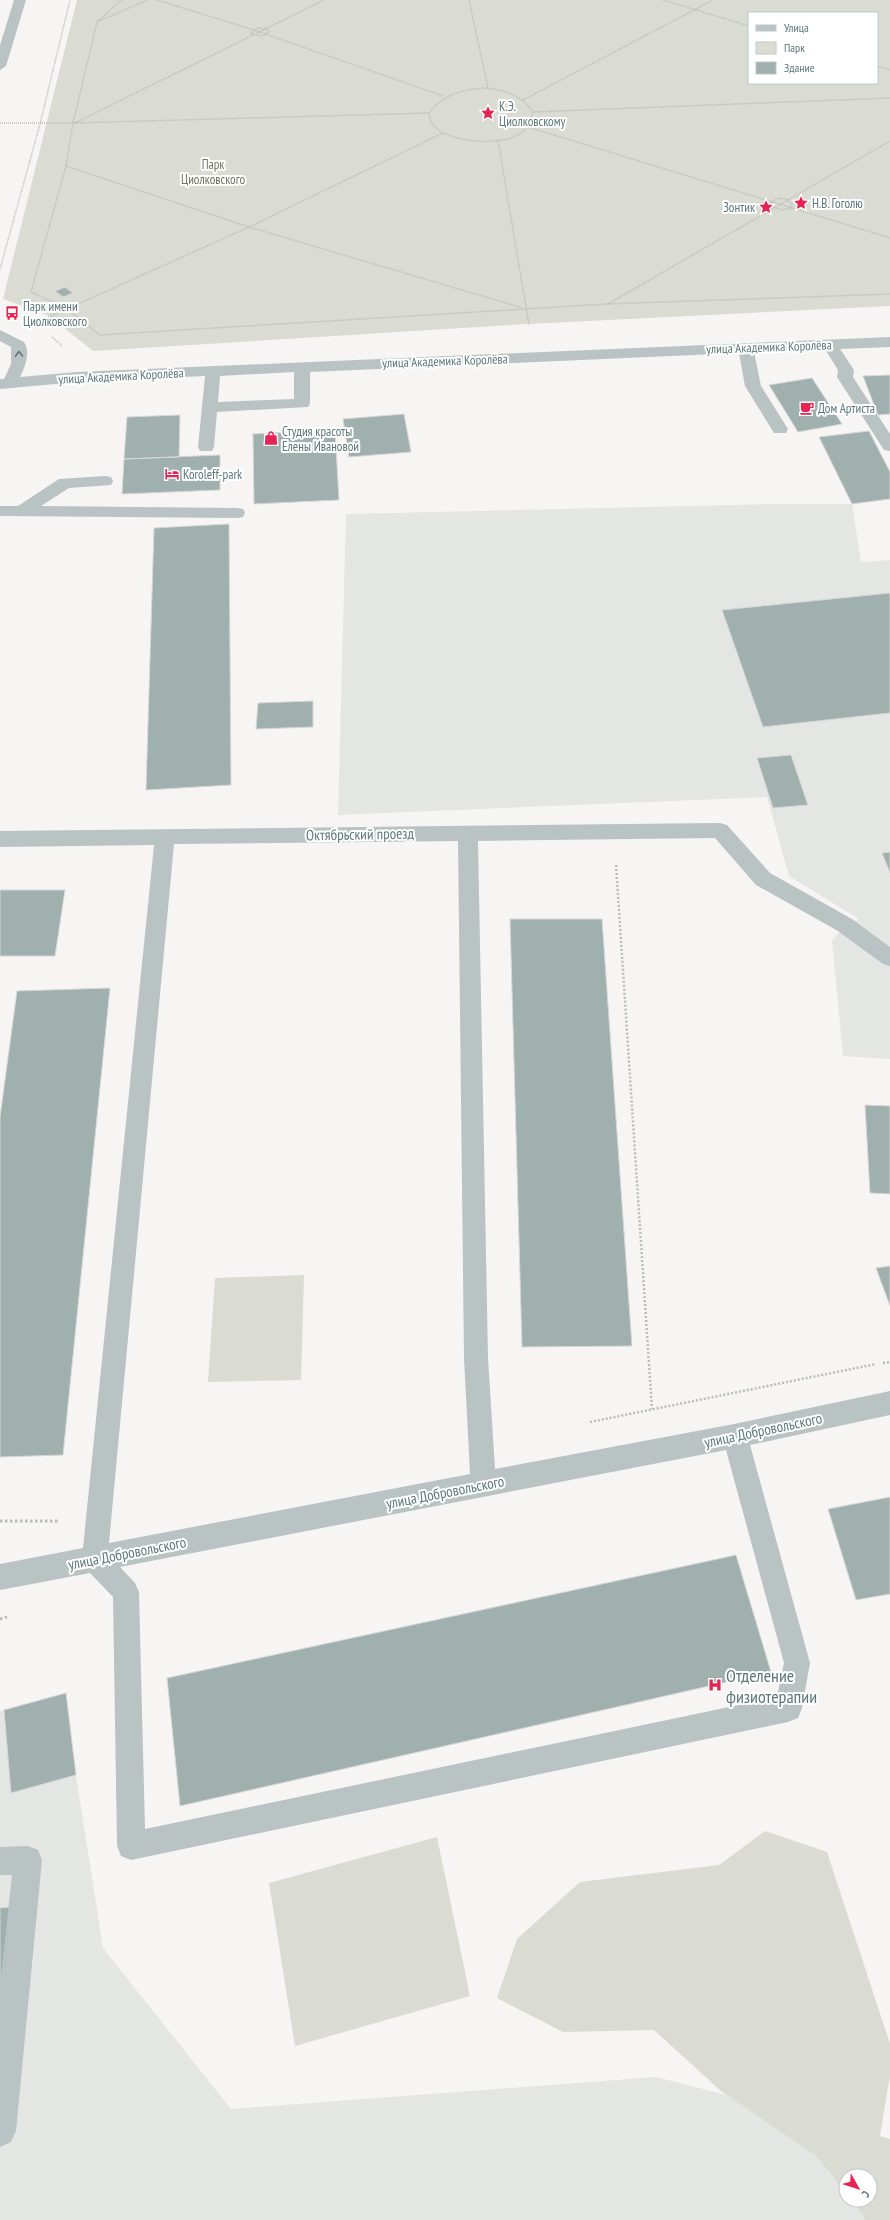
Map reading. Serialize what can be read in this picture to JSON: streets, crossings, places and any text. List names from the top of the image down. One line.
{"streets":{"street":["улица Академика Королёва","Октябрьский проезд","улица Добровольского"]},"parks":["Парк Циолковского"],"places":{"place":["К.Э. Циолковскому","Н.В. Гоголю","Зонтик"],"bus stop":["Парк имени Циолковского"],"cafe":["Дом Артиста"],"shop":["Студия красоты Елены Ивановой"],"hotel":["Koroleff-park"],"hospital":["Отделение физиотерапии"]},"legend":["Улица","Парк","Здание"],"north":"bottom right"}
